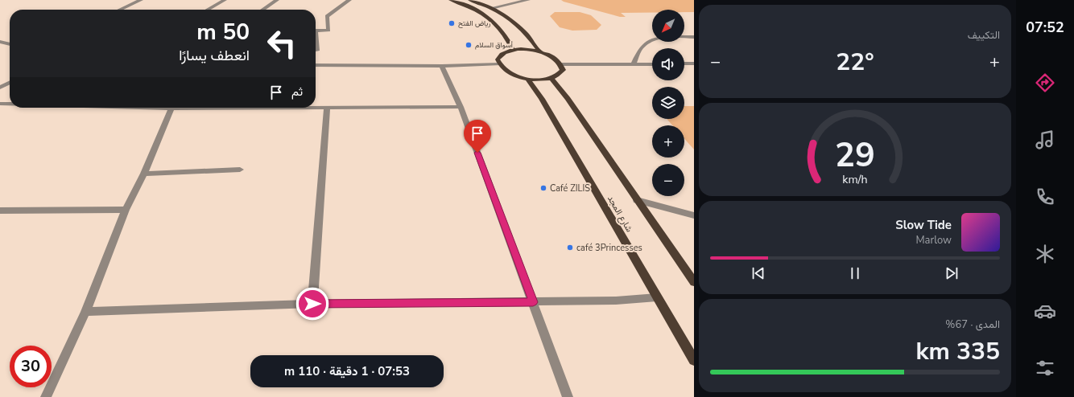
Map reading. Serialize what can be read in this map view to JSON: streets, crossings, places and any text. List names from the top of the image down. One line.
{"streets":{"main road":["شارع المجد"]},"places":["رياض الفتح","أسواق السلام","Café ZILIS","café 3Princesses"],"north":"bottom left","page":{"tabs":"07:52","tile":["التكييف",["المدى · 67%","335 km"]],"map_buttons":["+","−"],"turn":["50 m","انعطف يسارًا"],"heat":["−","22°","+"],"then":"ثم","song":["Slow Tide","Marlow"],"limit":"30","trip":"07:53 · 1 دقيقة · 110 m","gauge":["29","km/h"]}}
